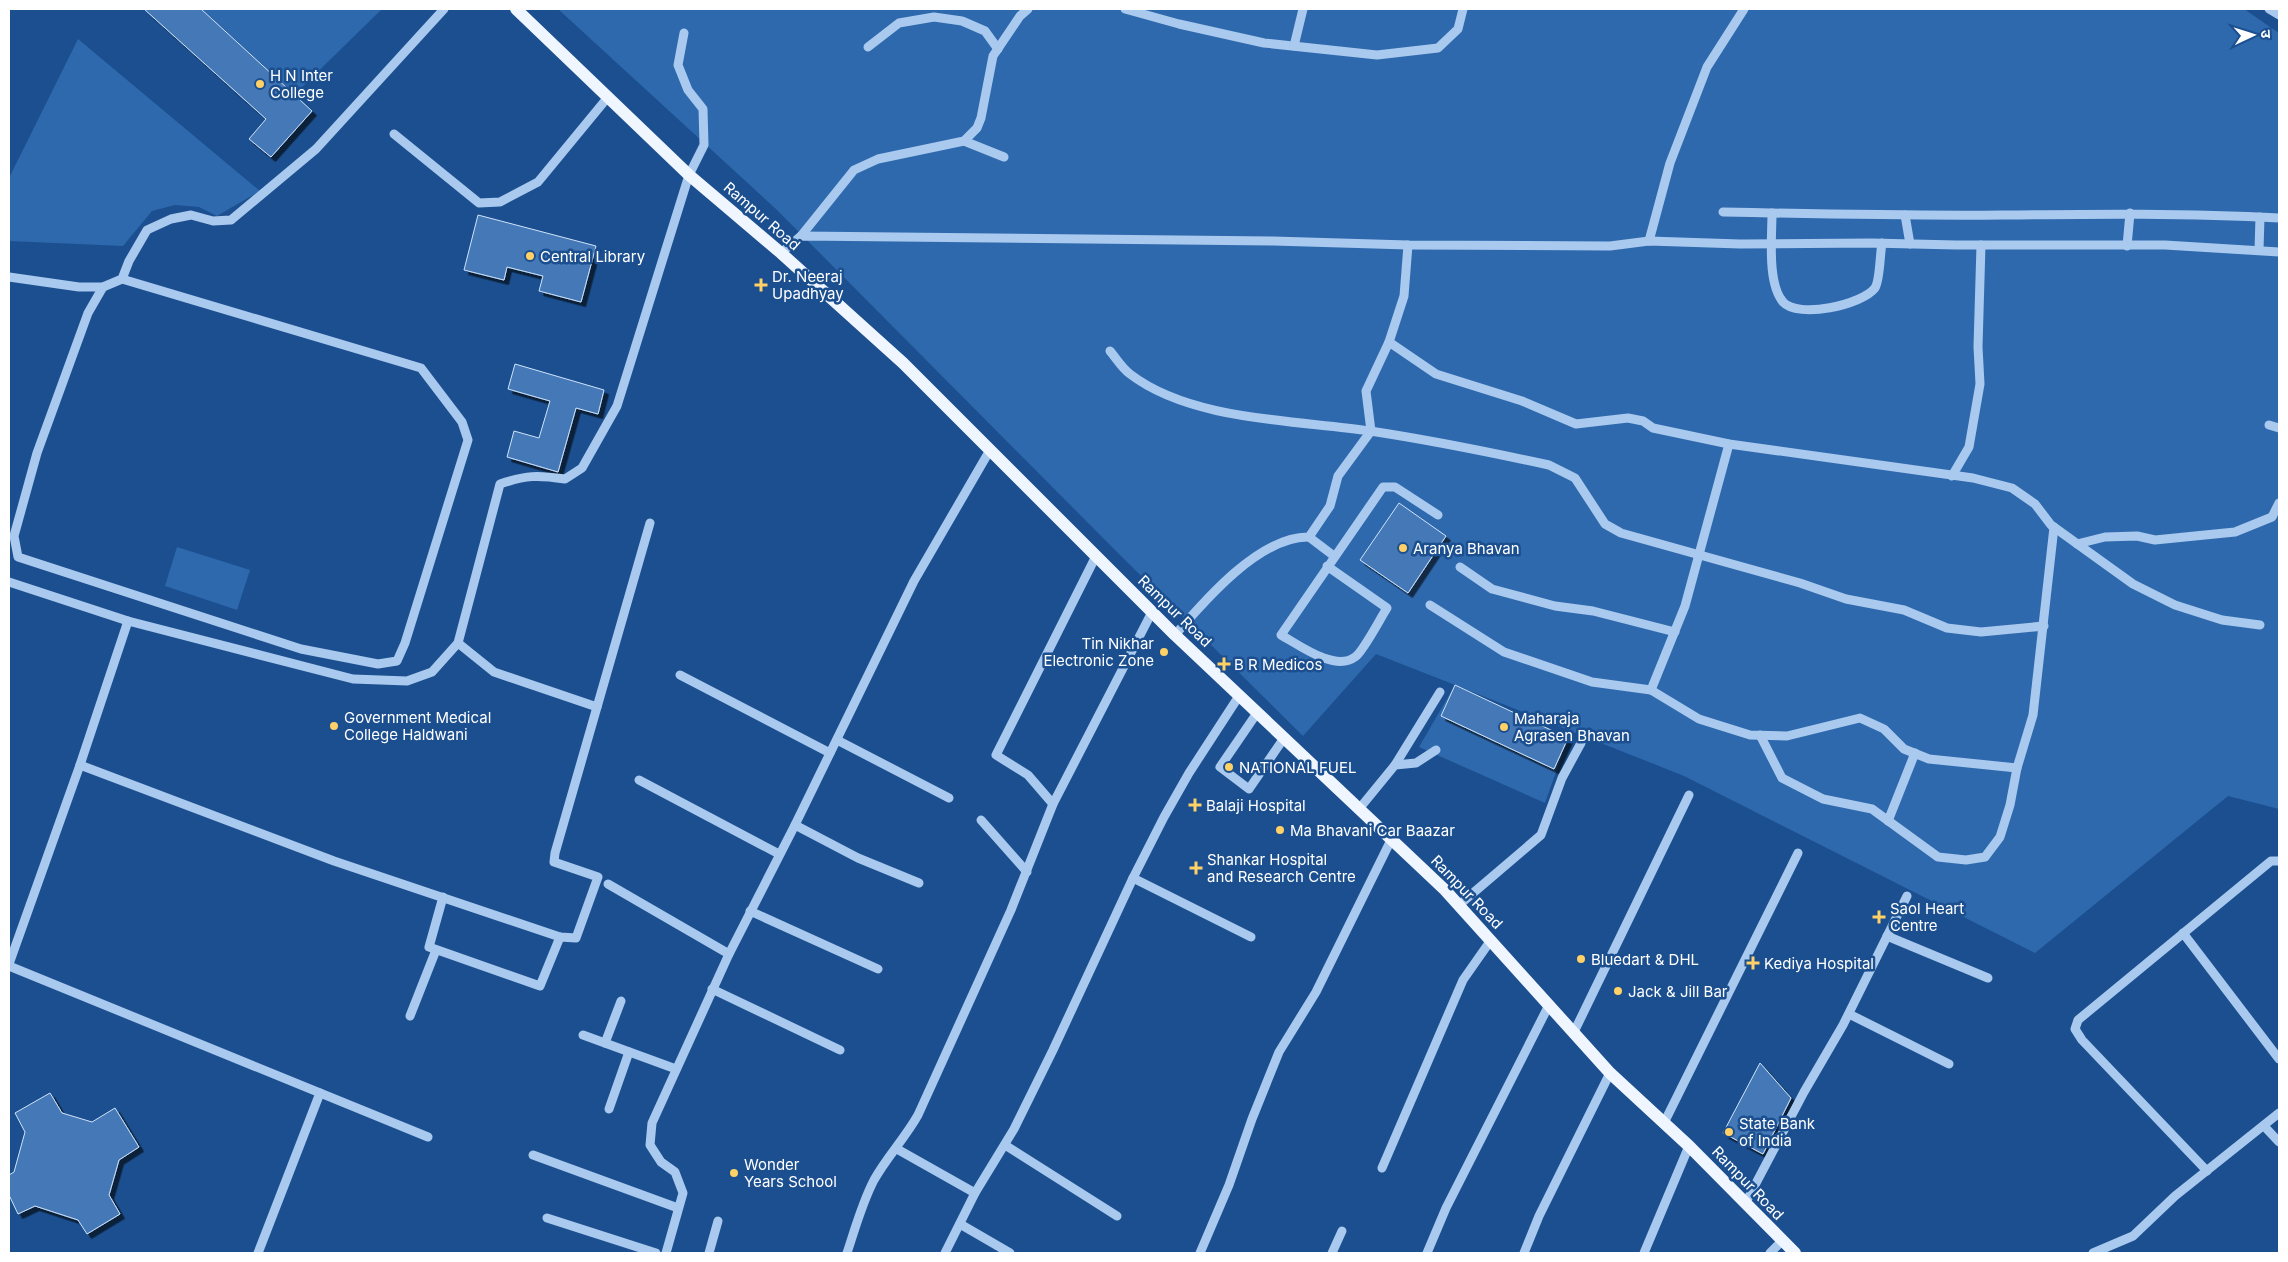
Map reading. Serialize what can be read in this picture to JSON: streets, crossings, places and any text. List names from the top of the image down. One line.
{"streets":{"main road":["Rampur Road"]},"places":{"other":["H N Inter College","Central Library","Aranya Bhavan","Tin Nikhar Electronic Zone","Government Medical College Haldwani","Maharaja Agrasen Bhavan","NATIONAL FUEL","Ma Bhavani Car Baazar","Bluedart & DHL","Jack & Jill Bar","State Bank of India","Wonder Years School"],"health":["Dr. Neeraj Upadhyay","B R Medicos","Balaji Hospital","Shankar Hospital and Research Centre","Saol Heart Centre","Kediya Hospital"]},"north":"right"}
